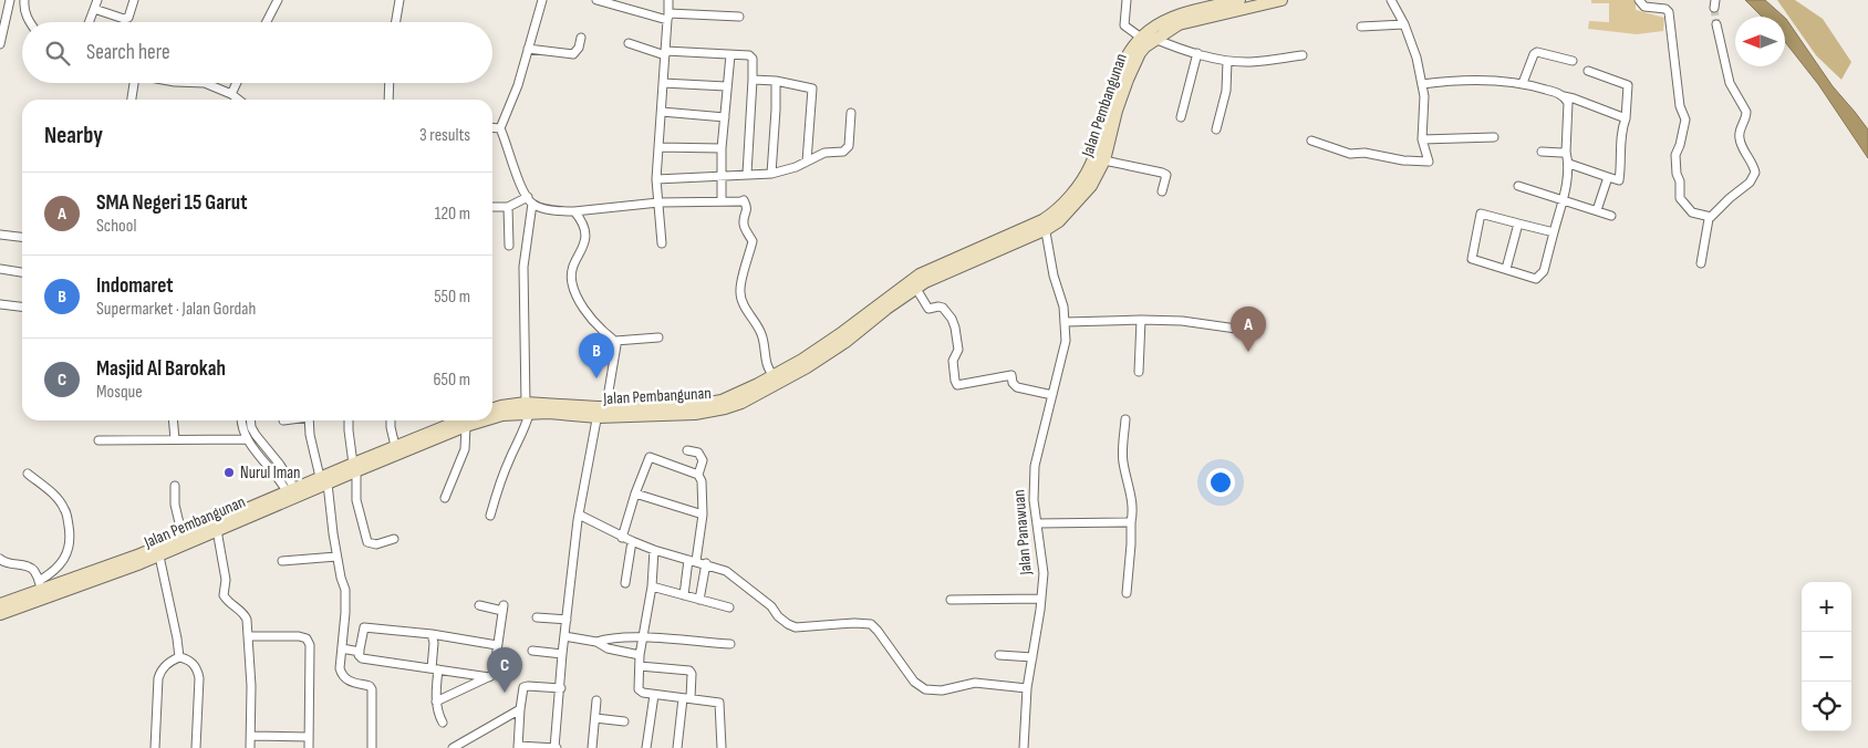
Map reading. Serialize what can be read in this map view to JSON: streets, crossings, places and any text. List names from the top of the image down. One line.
{"streets":{"main road":["Jalan Pembangunan"],"street":["Jalan Panawuan"]},"crossings":[["Jalan Pembangunan","Jalan Panawuan"]],"places":["Nurul Iman"],"north":"left","page":{"search":"Search here","heading":["Nearby","3 results"],"list":[{"mark":"A","name":"SMA Negeri 15 Garut","note":"School","value":"120 m"},{"mark":"B","name":"Indomaret","note":"Supermarket · Jalan Gordah","value":"550 m"},{"mark":"C","name":"Masjid Al Barokah","note":"Mosque","value":"650 m"}],"pins":["A","B","C"],"map_buttons":["+","−"]}}
